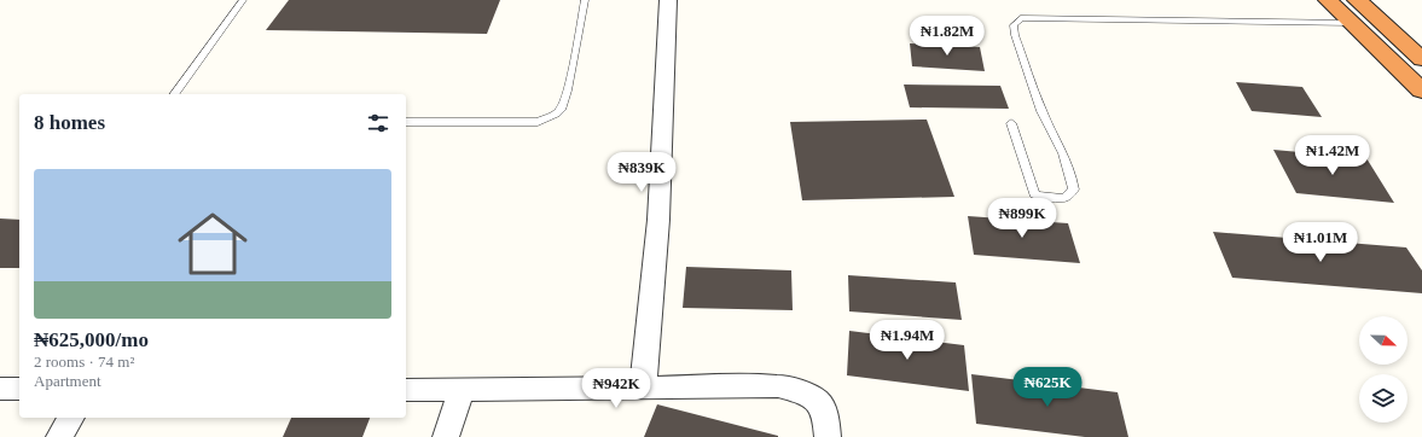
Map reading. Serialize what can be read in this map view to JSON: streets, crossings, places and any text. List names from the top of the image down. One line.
{"north":"right","page":{"price":["₦1.82M","₦1.42M","₦839K","₦899K","₦1.01M","₦1.94M","₦625K","₦942K"],"heading":"8 homes","list":[{"name":"₦625,000/mo","note":"2 rooms · 74 m² · Apartment"}]}}
